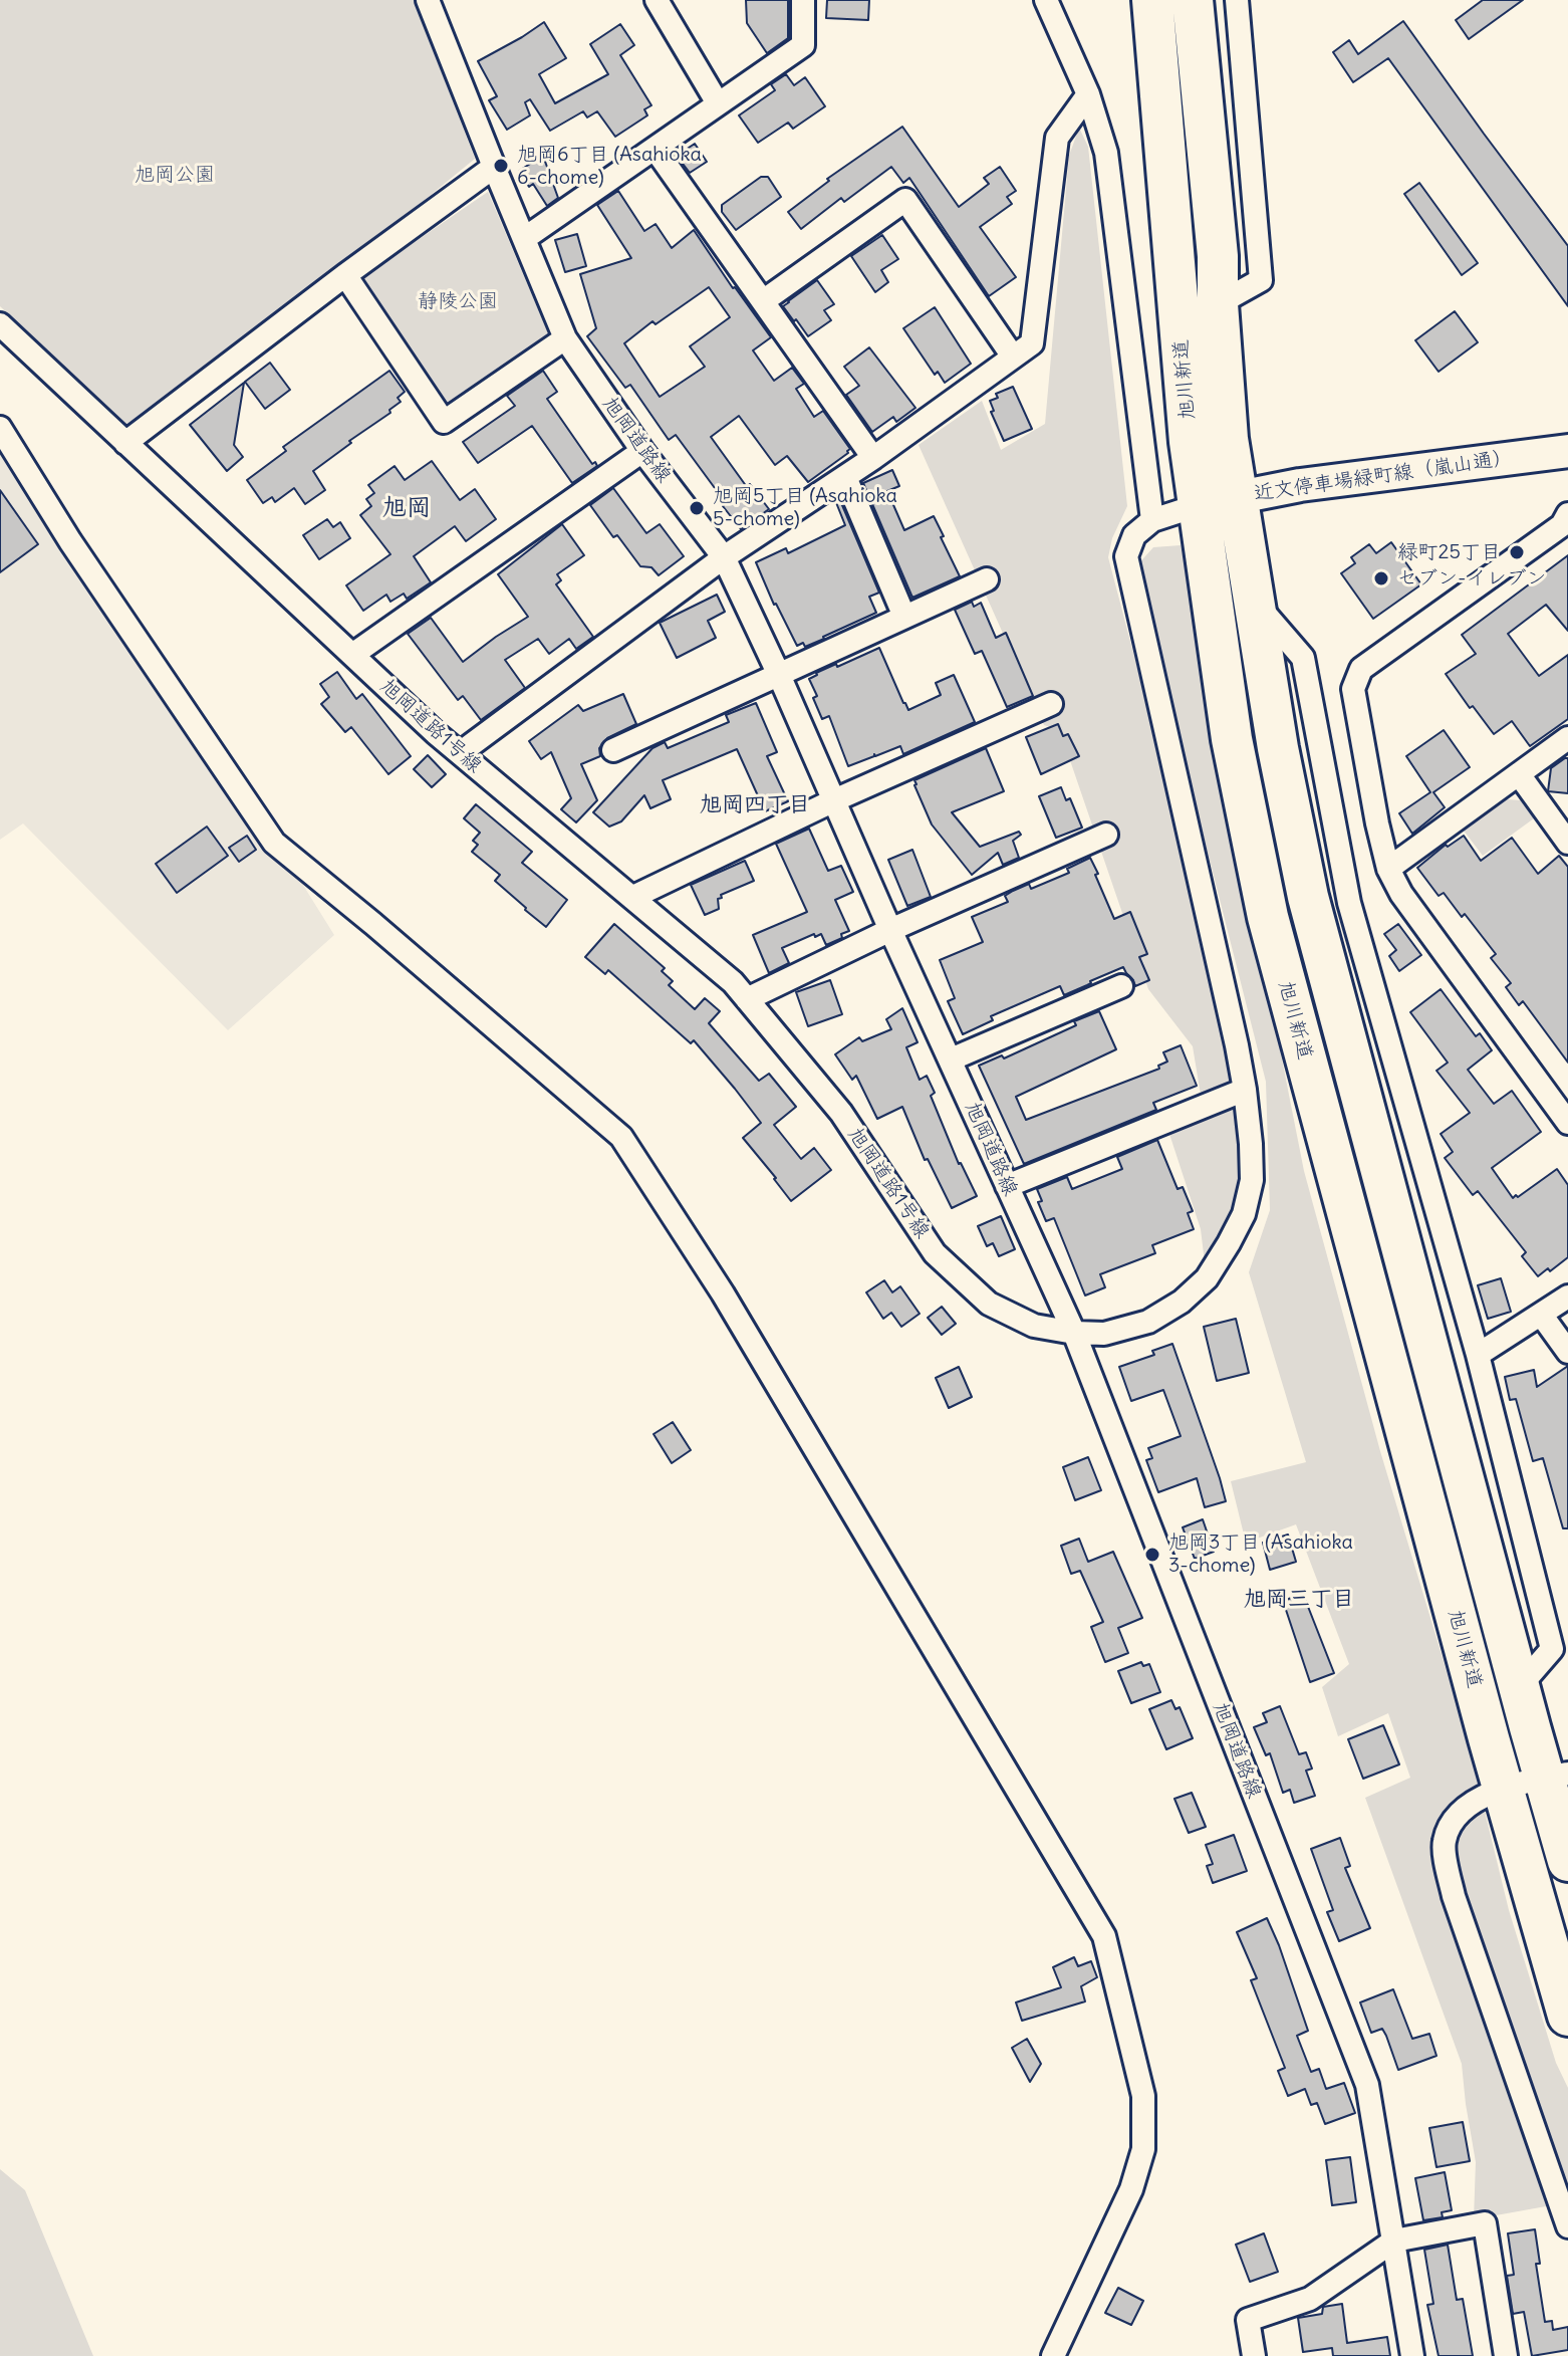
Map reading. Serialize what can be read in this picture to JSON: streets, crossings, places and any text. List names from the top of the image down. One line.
{"streets":{"highway":["旭川新道"],"main road":["近文停車場緑町線（嵐山通）"],"street":["旭岡道路線","旭岡道路1号線"]},"crossings":[["旭川新道","近文停車場緑町線（嵐山通）"],["旭岡道路線","旭岡道路1号線"]],"districts":["旭岡","旭岡四丁目","旭岡三丁目"],"parks":["旭岡公園","静陵公園"],"places":["旭岡6丁目 (Asahioka 6-chome)","旭岡5丁目 (Asahioka 5-chome)","緑町25丁目","セブン-イレブン","旭岡3丁目 (Asahioka 3-chome)"]}
